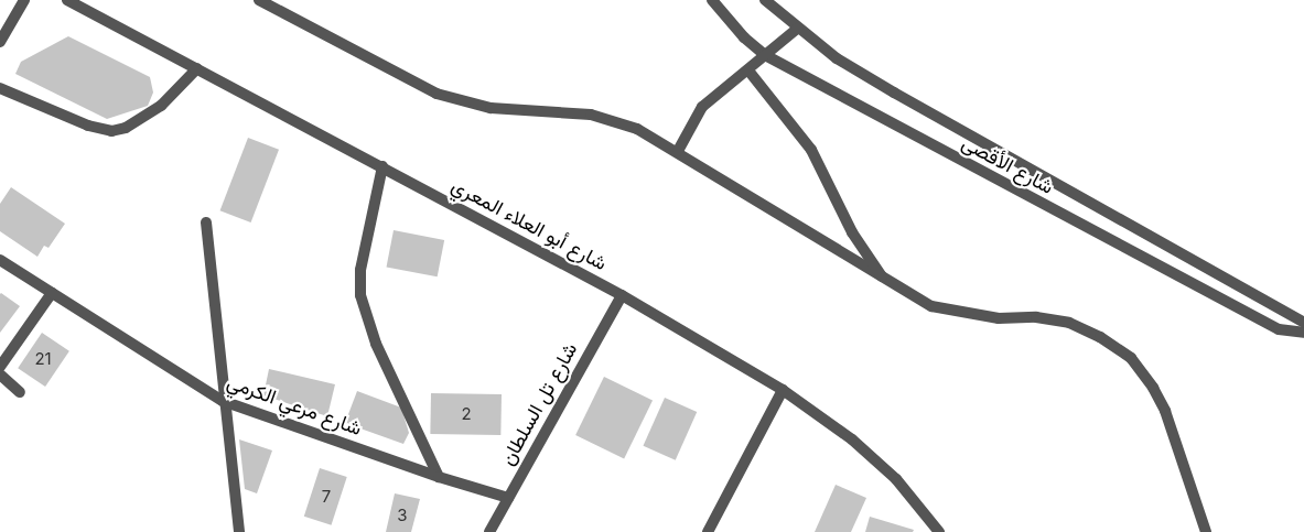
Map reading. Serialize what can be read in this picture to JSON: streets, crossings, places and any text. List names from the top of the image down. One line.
{"streets":{"street":["شارع الأقصى","شارع أبو العلاء المعري","شارع تل السلطان","شارع مرعي الكرمي"]},"crossings":[["شارع أبو العلاء المعري","شارع تل السلطان"],["شارع تل السلطان","شارع مرعي الكرمي"]],"house_numbers":["21","2","7","3"]}
